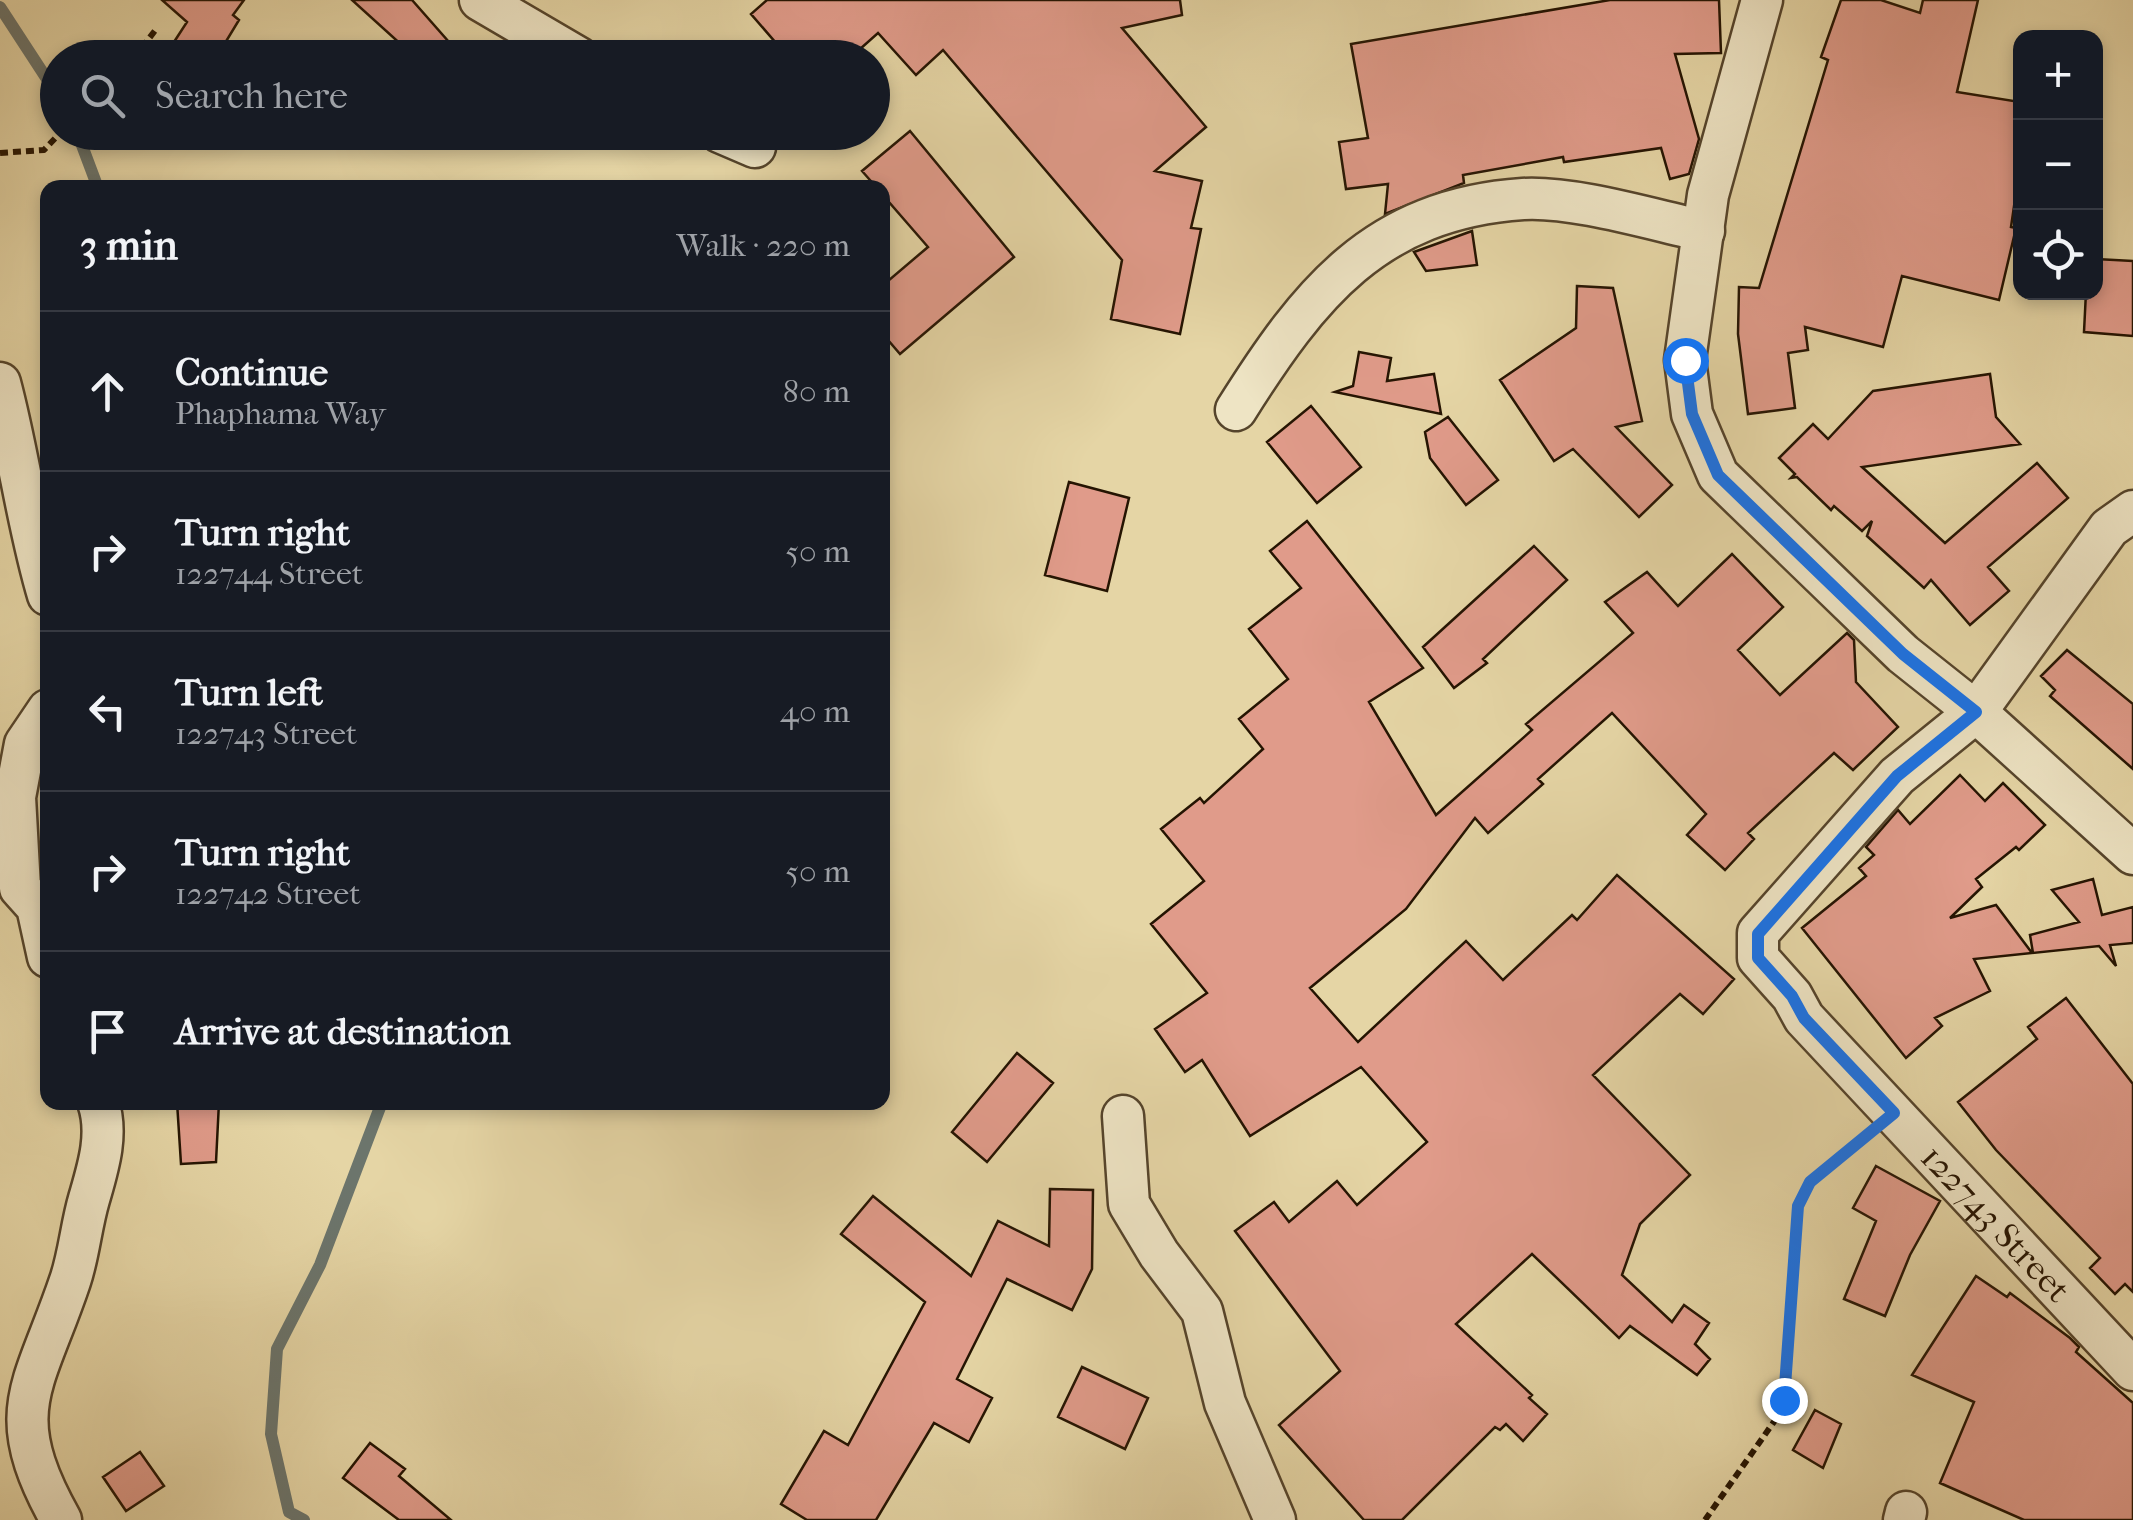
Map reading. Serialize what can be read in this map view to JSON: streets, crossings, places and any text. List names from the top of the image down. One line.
{"streets":{"street":["122743 Street"]},"page":{"map_buttons":["+","−"],"search":"Search here","heading":["3 min","Walk · 220 m"],"list":[["Continue","Phaphama Way","80 m"],["Turn right","122744 Street","50 m"],["Turn left","122743 Street","40 m"],["Turn right","122742 Street","50 m"],"Arrive at destination"]}}
